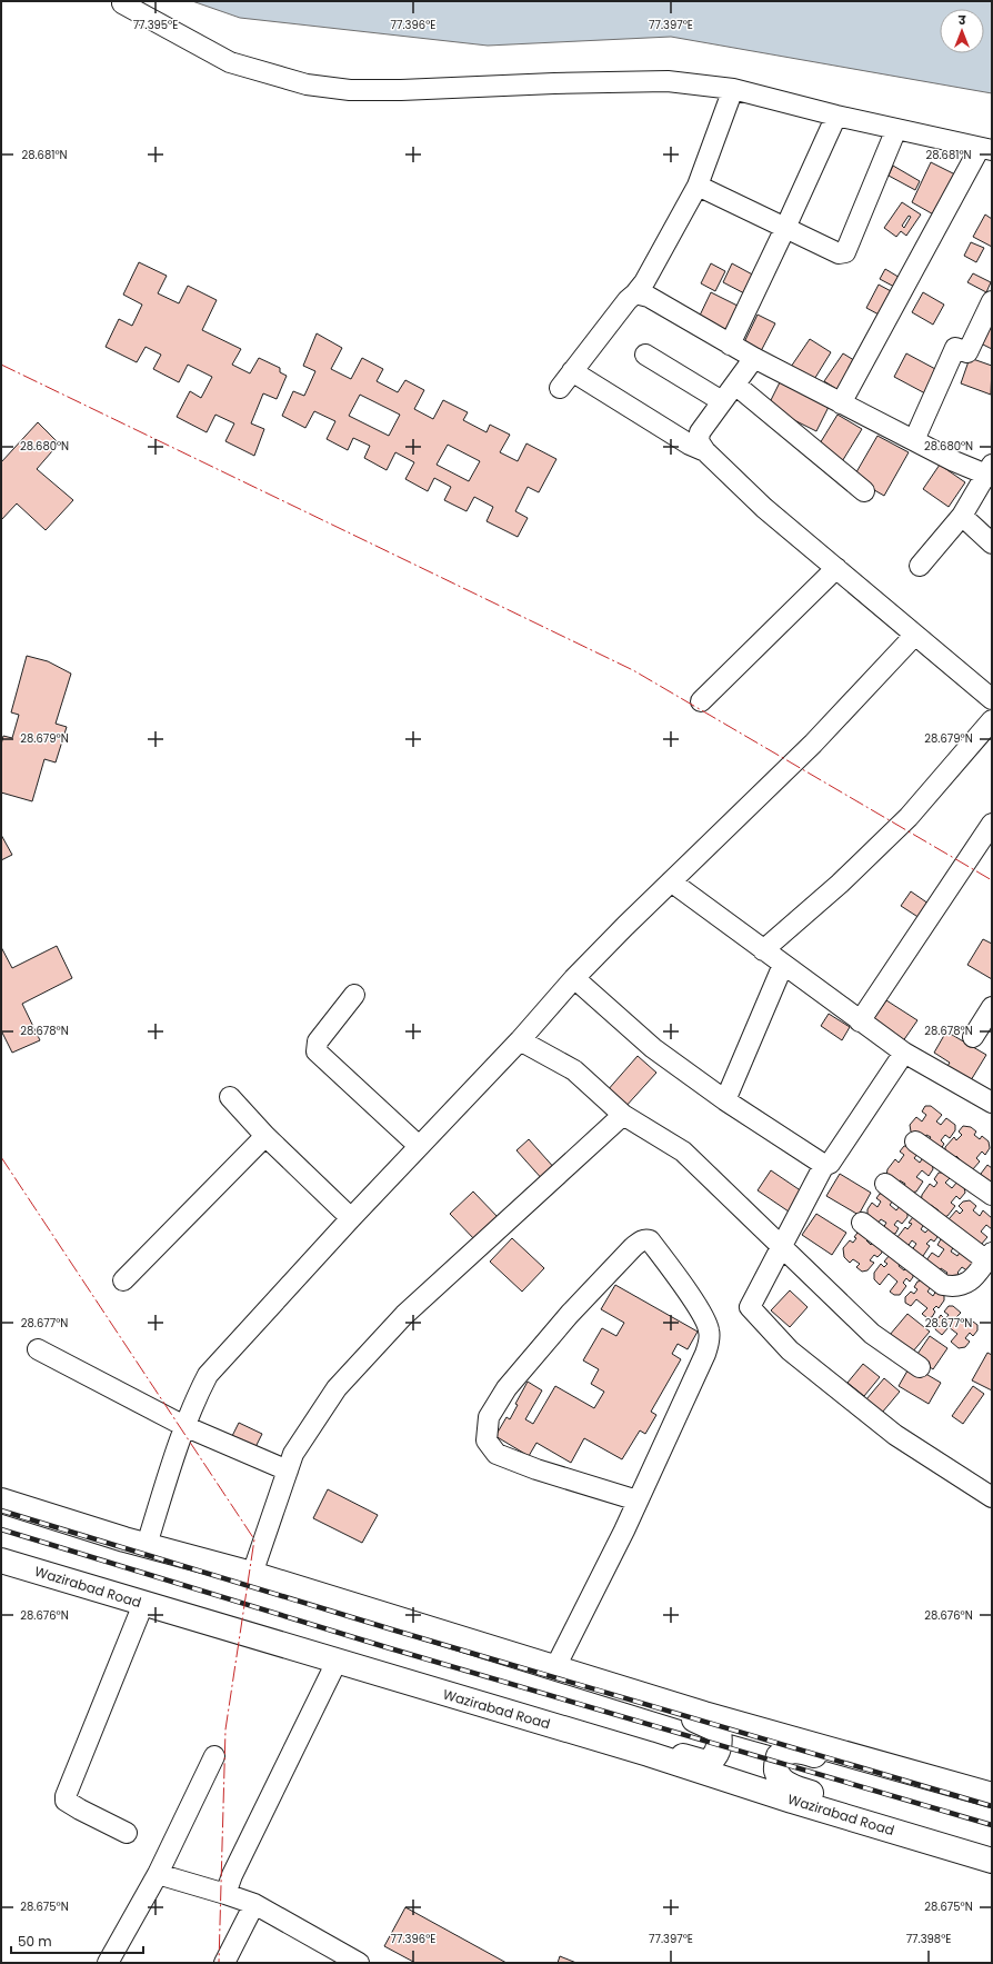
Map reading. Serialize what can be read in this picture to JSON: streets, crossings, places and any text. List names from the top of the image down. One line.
{"streets":{"highway":["Wazirabad Road"]},"scale_bar":"50 m","north":"top","coordinates":["77.395°E","77.396°E","77.397°E","28.681°N","28.680°N","28.679°N","28.678°N","28.677°N","28.676°N","28.675°N","77.398°E"]}
